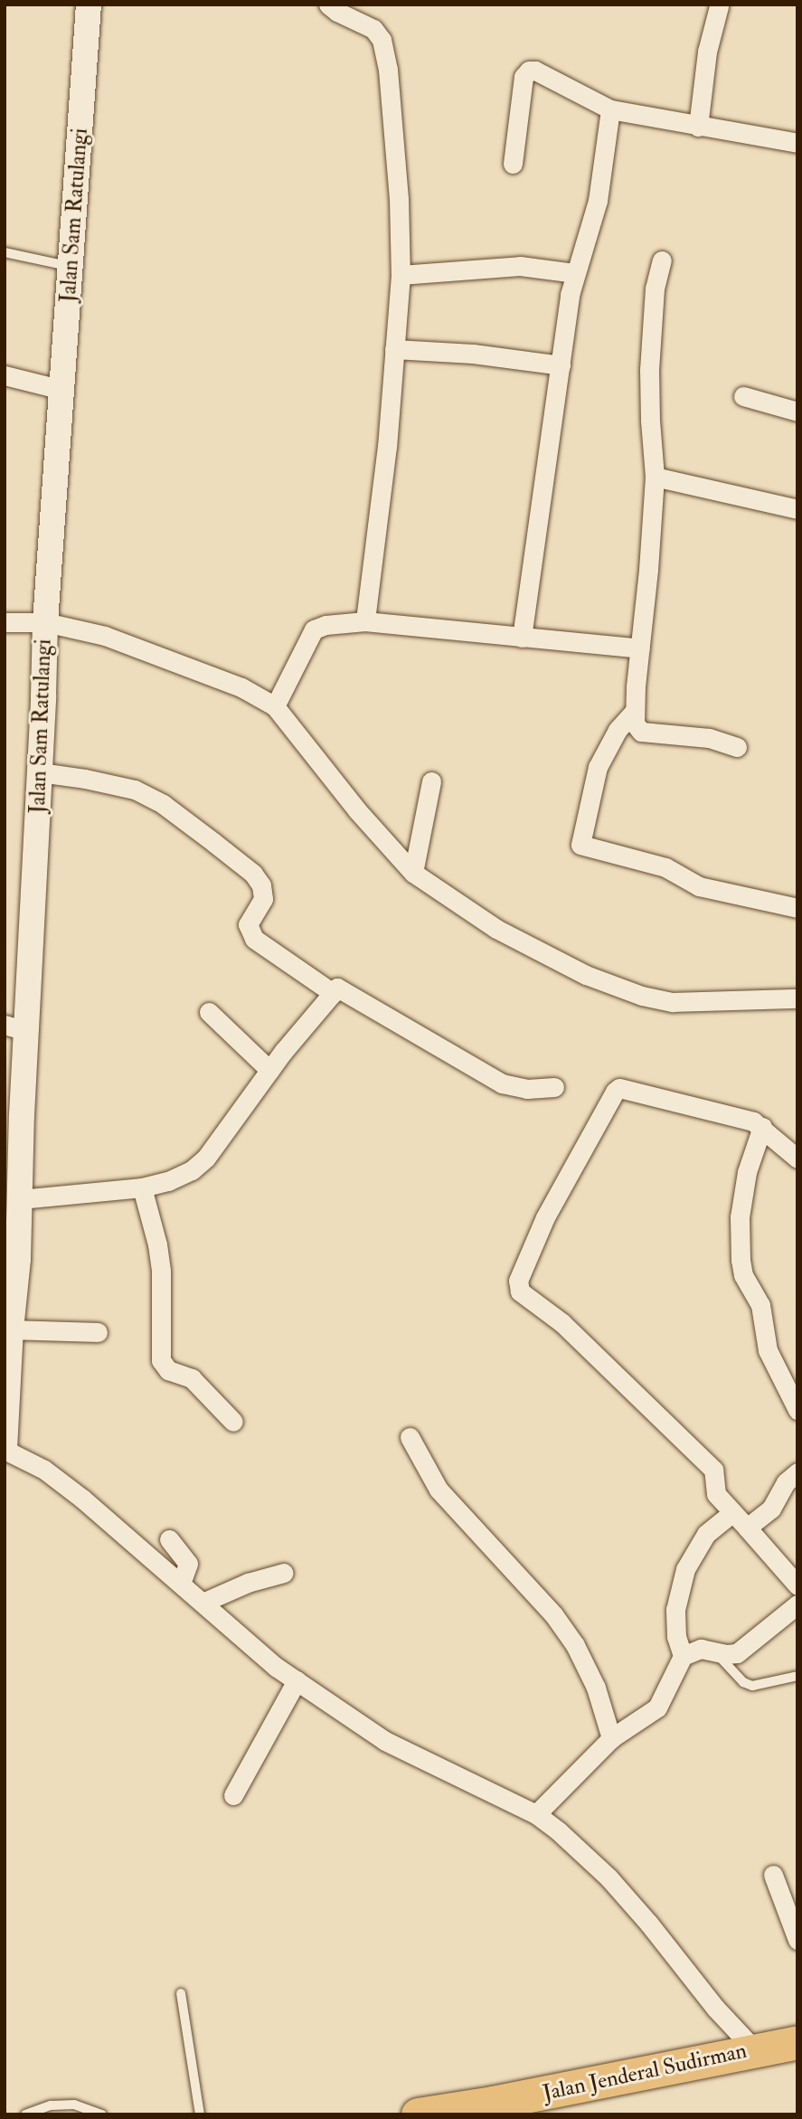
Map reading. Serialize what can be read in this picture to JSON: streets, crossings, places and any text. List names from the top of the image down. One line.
{"streets":{"highway":["Jalan Jenderal Sudirman"],"street":["Jalan Sam Ratulangi"]}}
